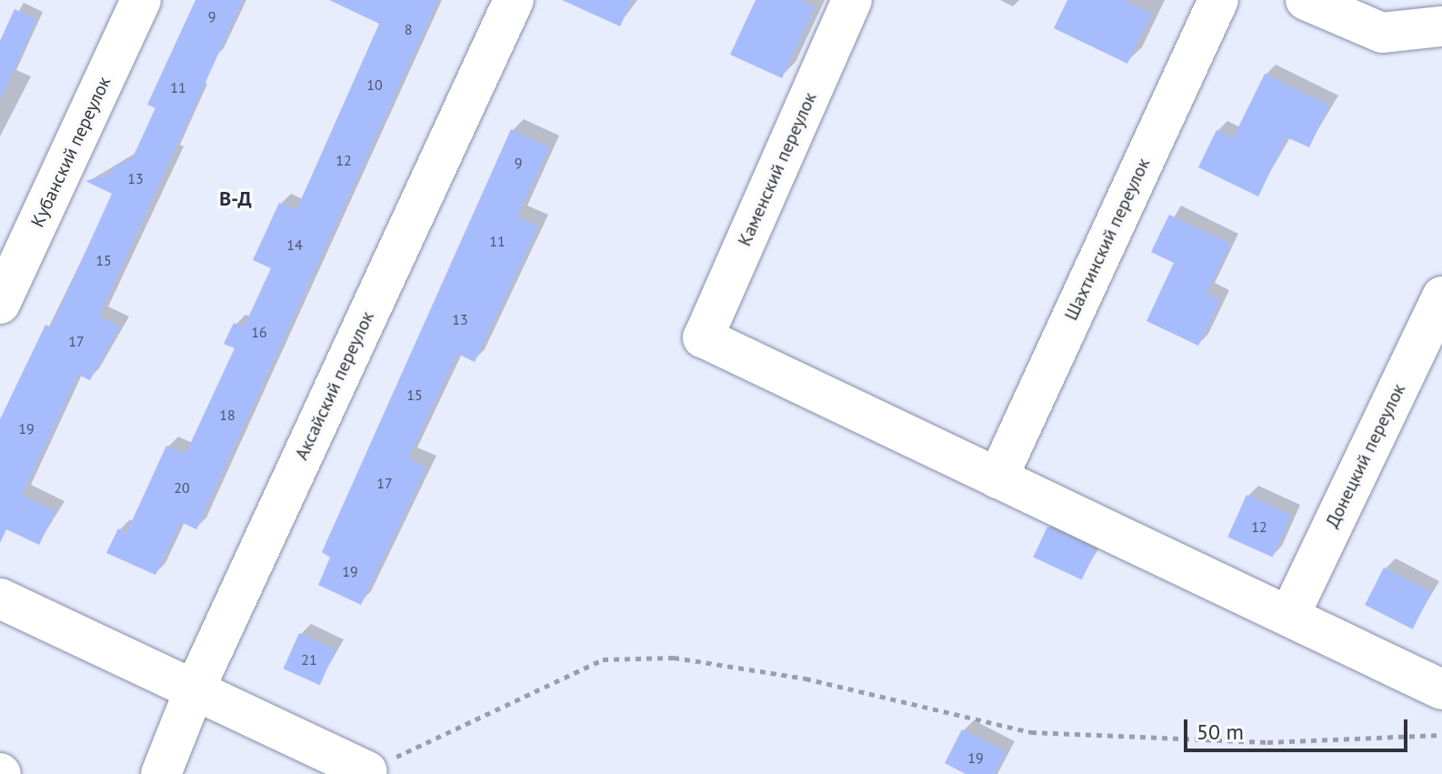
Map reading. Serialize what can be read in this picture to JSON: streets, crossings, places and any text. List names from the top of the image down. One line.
{"streets":{"street":["Кубанский переулок","Каменский переулок","Шахтинский переулок","Аксайский переулок","Донецкий переулок"]},"crossings":[["Каменский переулок","Шахтинский переулок"]],"districts":["В-Д"],"house_numbers":["9","8","10","11","12","9","13","11","14","15","13","16","17","15","18","19","17","20","12","19","21","19"],"scale_bar":"50 m"}
